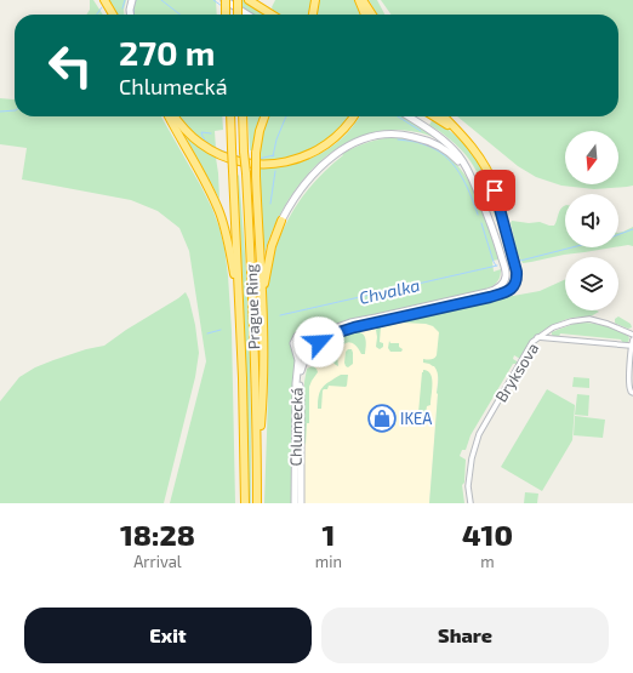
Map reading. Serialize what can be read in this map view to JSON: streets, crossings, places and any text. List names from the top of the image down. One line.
{"streets":{"highway":["Prague Ring"],"main road":["Chlumecká"],"street":["Bryksova"]},"water":["Chvalka"],"places":{"shop":["IKEA"]},"north":"bottom","page":{"turn":["270 m","Chlumecká"],"eta":["18:28","Arrival","1","min","410","m"],"buttons":["Exit","Share"]}}
